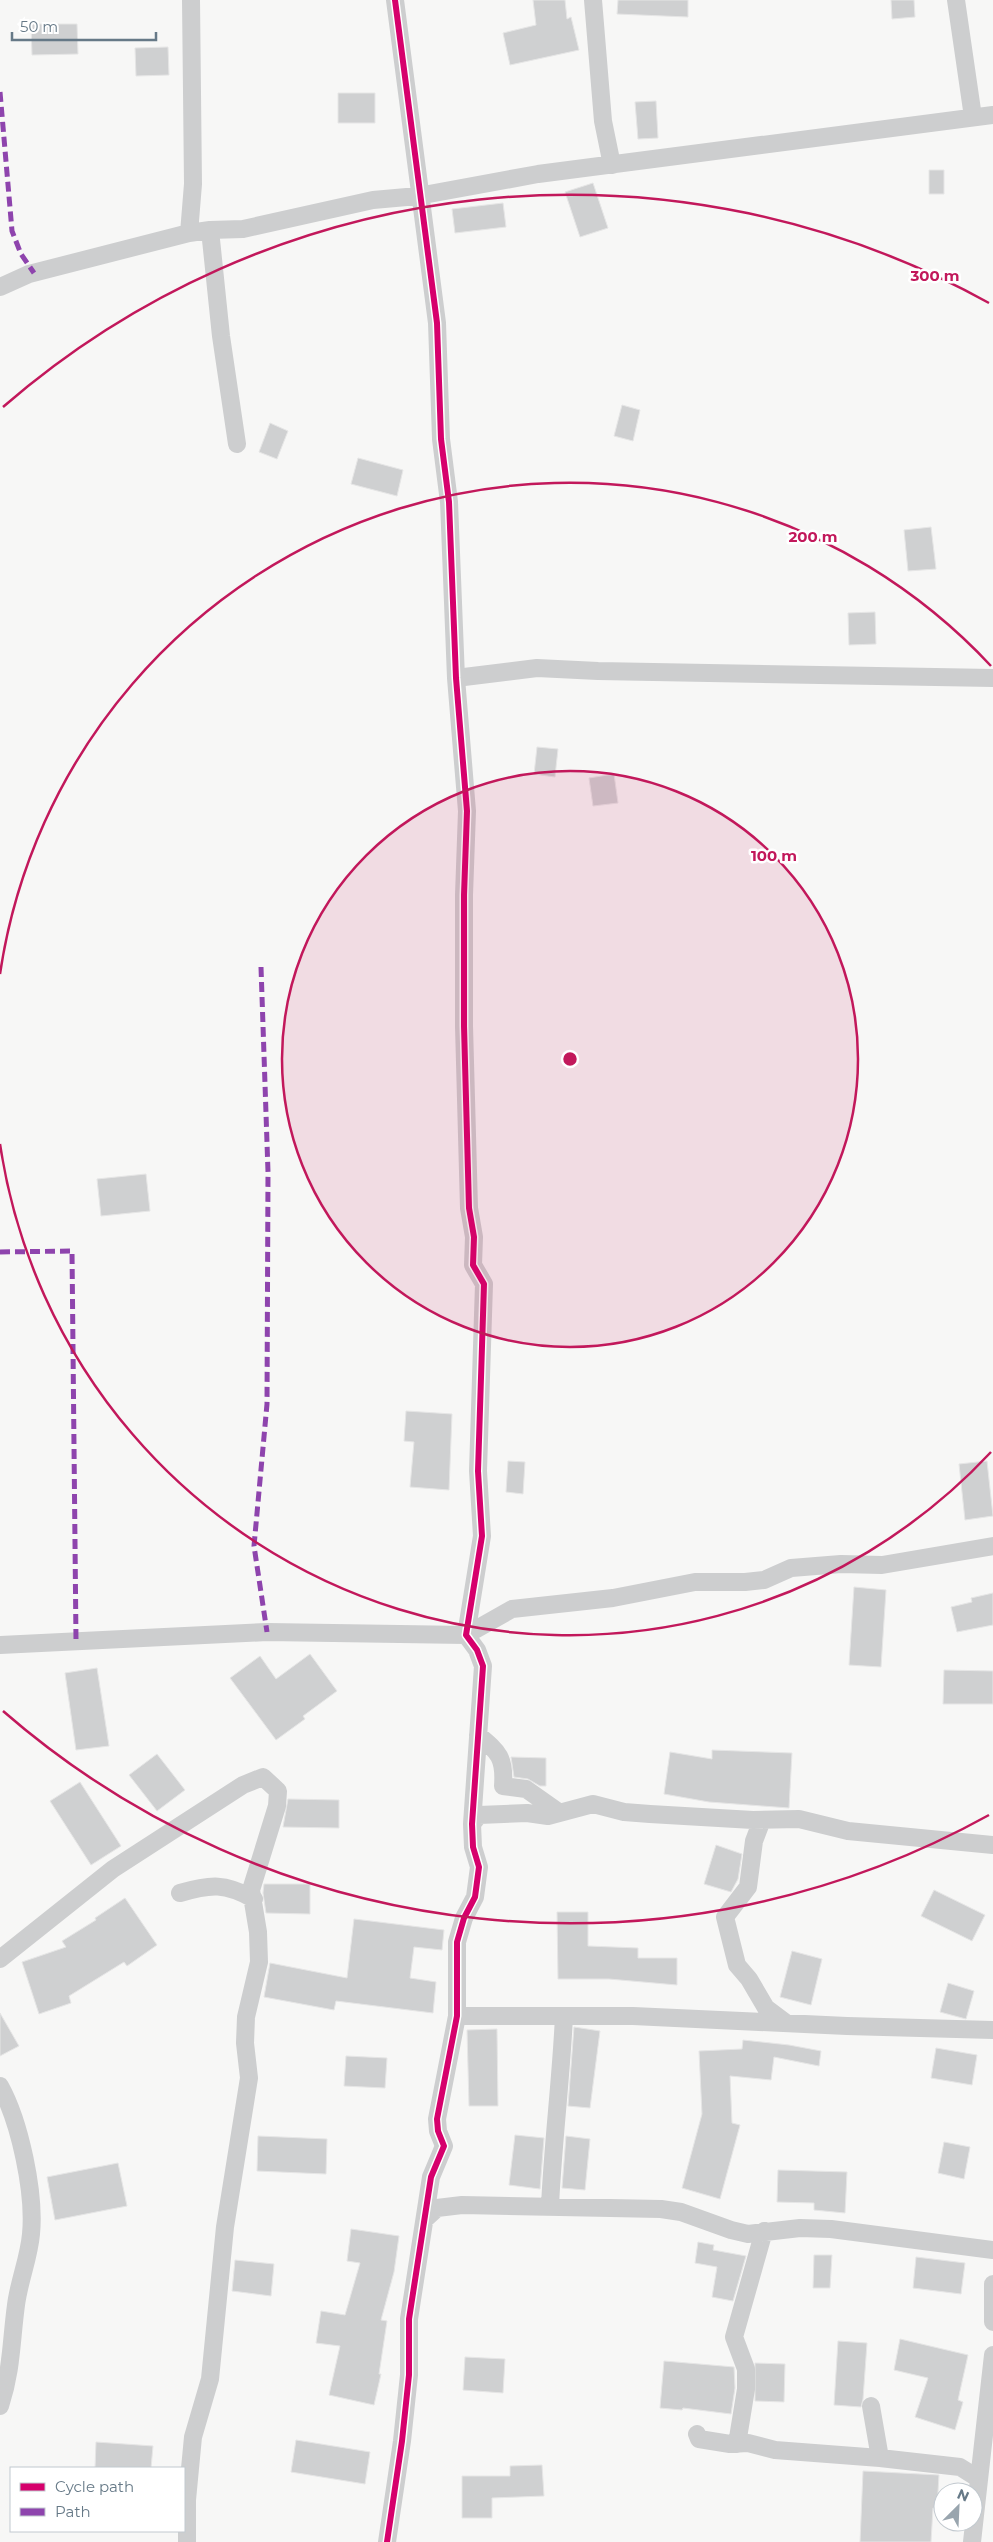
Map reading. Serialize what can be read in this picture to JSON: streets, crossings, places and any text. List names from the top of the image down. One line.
{"legend":["Cycle path","Path"],"scale_bar":"50 m","north":"top right","rings":["300 m","200 m","100 m"]}
